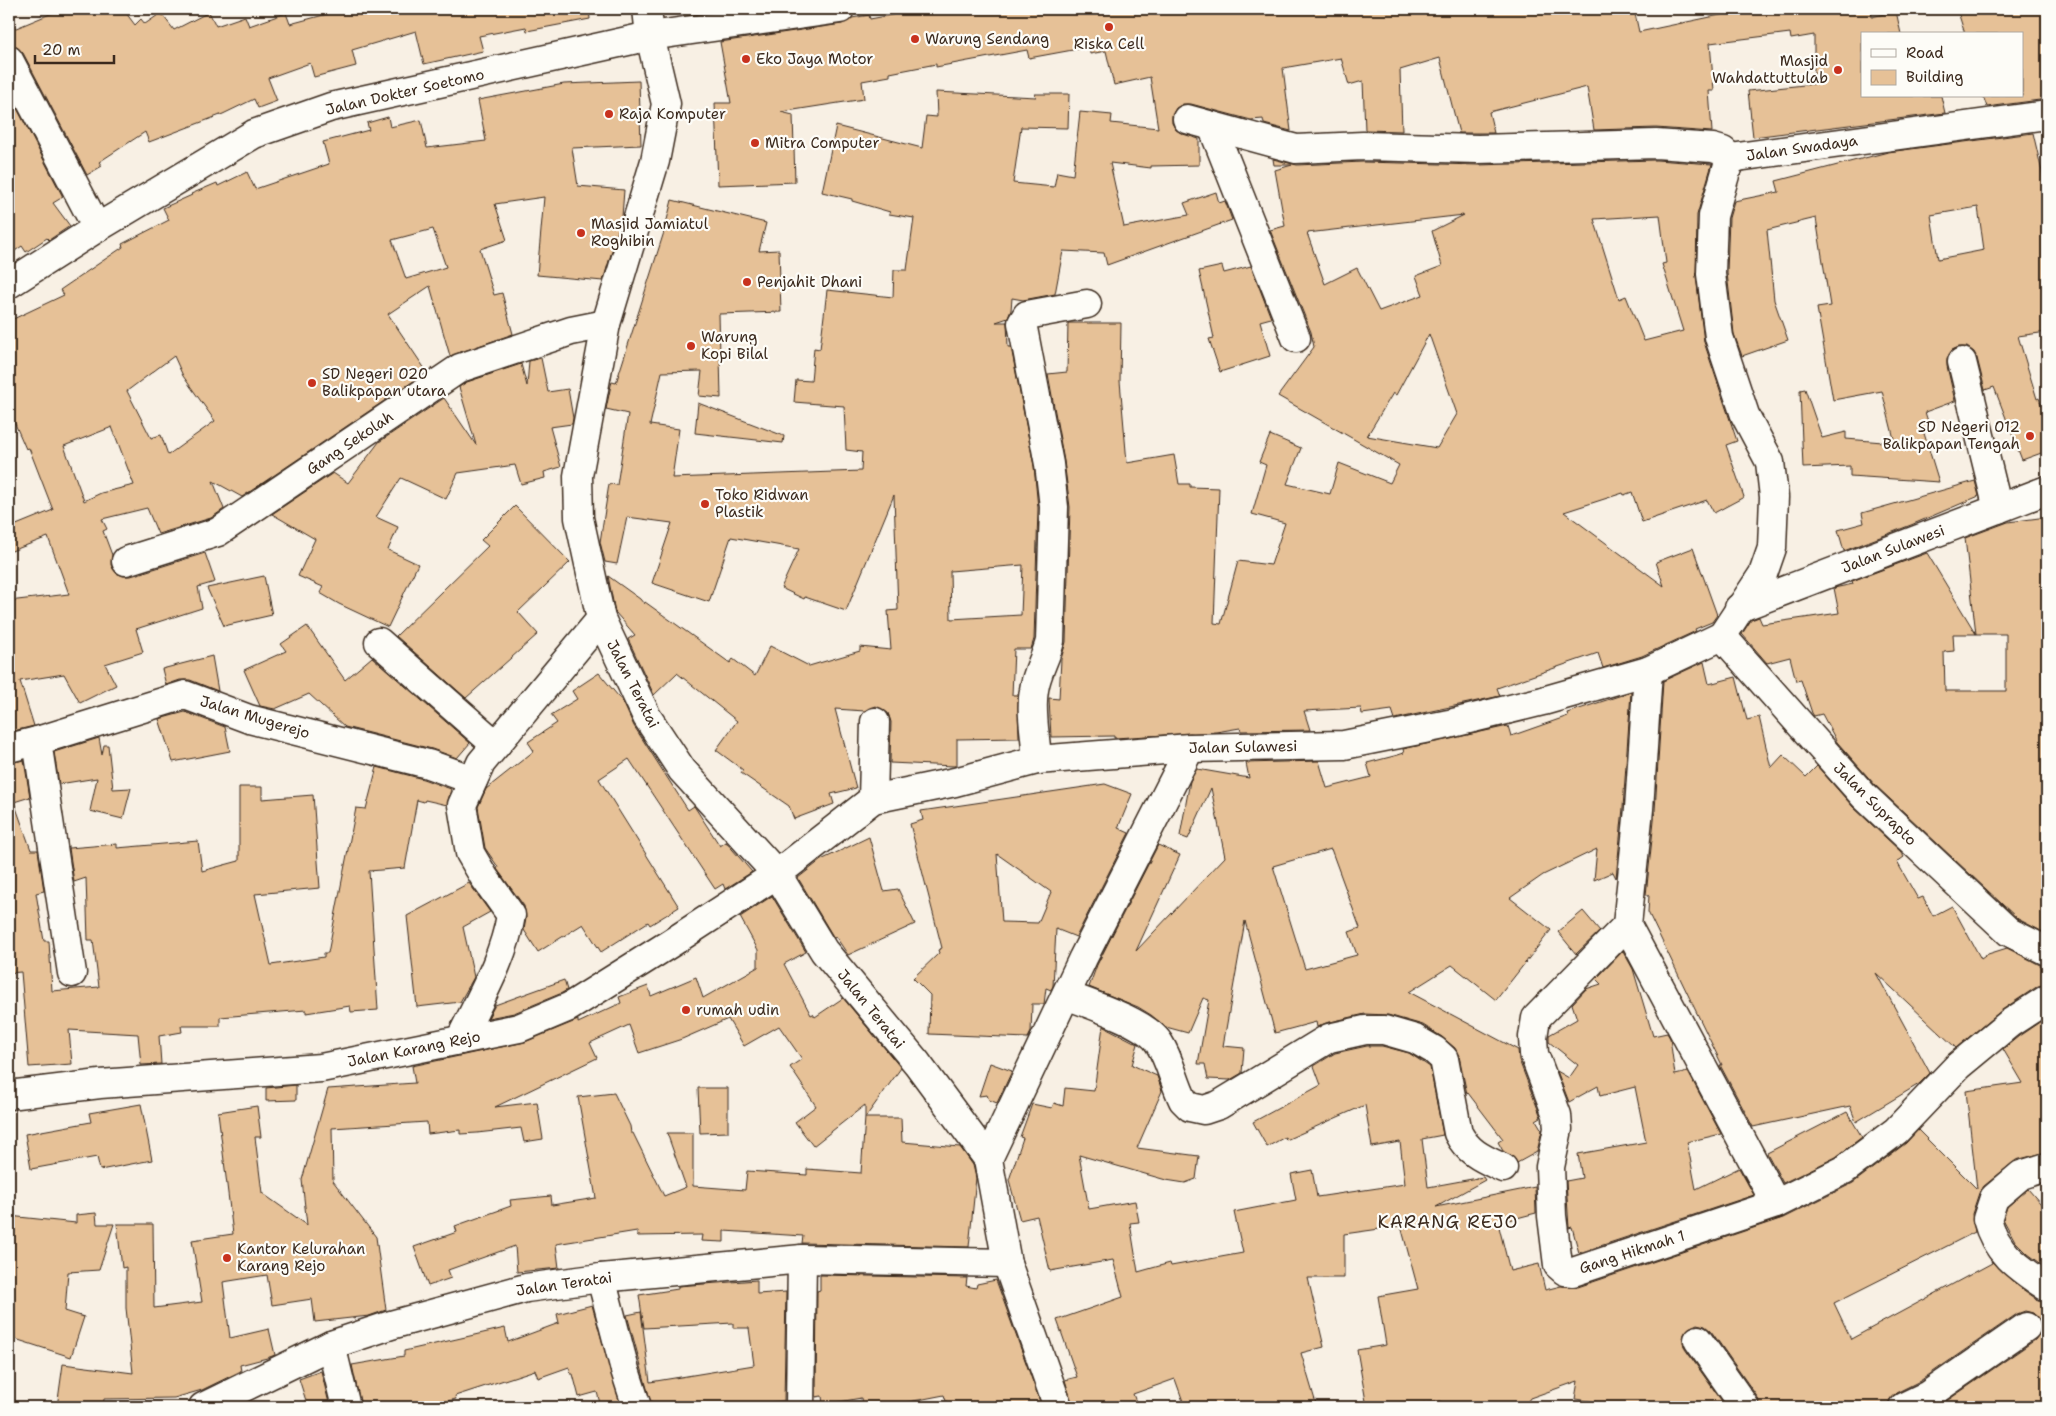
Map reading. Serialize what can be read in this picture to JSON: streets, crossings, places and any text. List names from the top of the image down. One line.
{"streets":{"street":["Jalan Dokter Soetomo","Jalan Swadaya","Gang Sekolah","Jalan Sulawesi","Jalan Teratai","Jalan Mugerejo","Jalan Suprapto","Jalan Karang Rejo","Gang Hikmah 1"]},"crossings":[["Jalan Dokter Soetomo","Jalan Teratai"],["Jalan Swadaya","Jalan Sulawesi"],["Jalan Swadaya","Jalan Suprapto"],["Gang Sekolah","Jalan Teratai"],["Jalan Sulawesi","Jalan Teratai"],["Jalan Sulawesi","Jalan Suprapto"],["Jalan Sulawesi","Jalan Karang Rejo"],["Jalan Teratai","Jalan Karang Rejo"]],"districts":["KARANG REJO"],"places":["Riska Cell","Warung Sendang","Eko Jaya Motor","Masjid Wahdattuttulab","Raja Komputer","Mitra Computer","Masjid Jamiatul Roghibin","Penjahit Dhani","Warung Kopi Bilal","SD Negeri 020 Balikpapan utara","SD Negeri 012 Balikpapan Tengah","Toko Ridwan Plastik","rumah udin","Kantor Kelurahan Karang Rejo"],"legend":["Road","Building"],"scale_bar":"20 m"}
